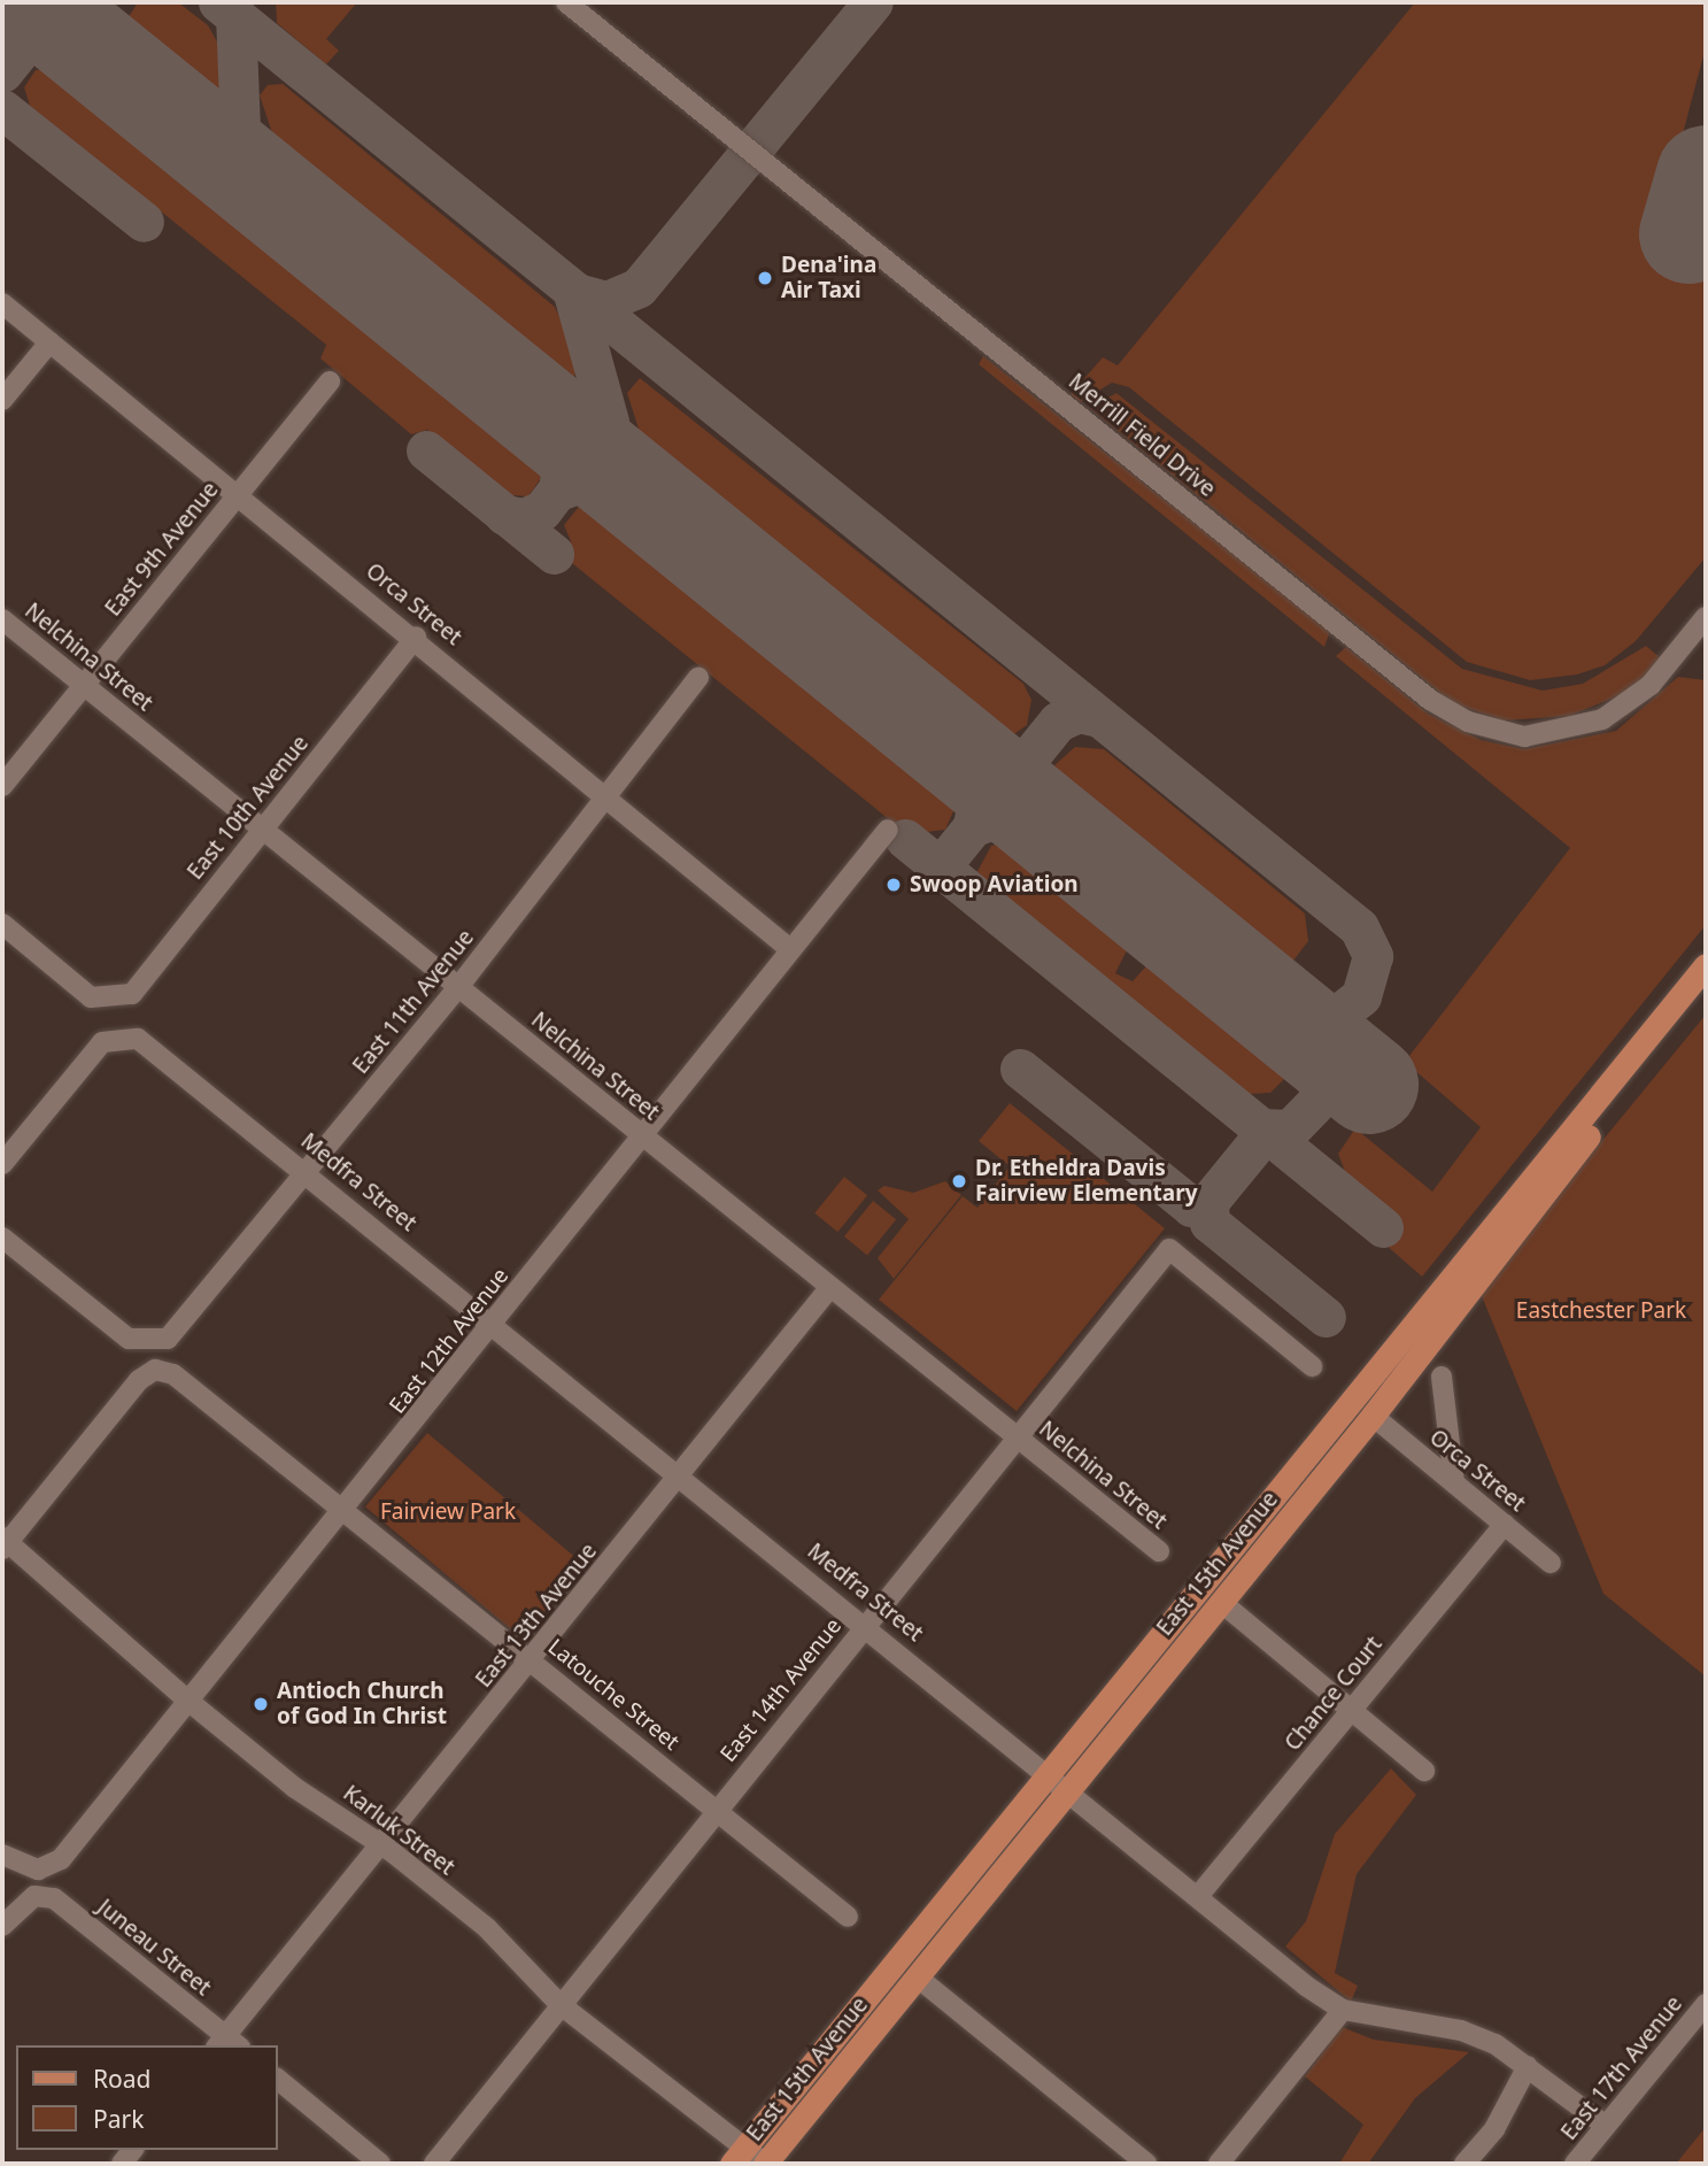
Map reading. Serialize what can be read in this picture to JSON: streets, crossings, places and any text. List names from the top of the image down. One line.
{"streets":{"main road":["East 15th Avenue"],"street":["Merrill Field Drive","East 9th Avenue","Orca Street","Nelchina Street","East 10th Avenue","East 11th Avenue","Medfra Street","East 12th Avenue","East 13th Avenue","East 14th Avenue","Chance Court","Latouche Street","Karluk Street","Juneau Street","East 17th Avenue"]},"crossings":[["East 9th Avenue","Orca Street"],["East 9th Avenue","Nelchina Street"],["Orca Street","East 10th Avenue"],["Orca Street","East 11th Avenue"],["Orca Street","East 12th Avenue"],["Orca Street","East 15th Avenue"],["Orca Street","Chance Court"],["Nelchina Street","East 10th Avenue"],["Nelchina Street","East 11th Avenue"],["Nelchina Street","East 12th Avenue"],["Nelchina Street","East 13th Avenue"],["Nelchina Street","East 14th Avenue"],["East 11th Avenue","Medfra Street"],["Medfra Street","East 12th Avenue"],["Medfra Street","East 15th Avenue"],["Medfra Street","East 13th Avenue"],["Medfra Street","East 14th Avenue"],["Medfra Street","Chance Court"],["Medfra Street","East 17th Avenue"],["East 12th Avenue","Latouche Street"],["East 12th Avenue","Karluk Street"],["East 15th Avenue","Karluk Street"],["East 13th Avenue","Latouche Street"],["East 13th Avenue","Karluk Street"],["East 13th Avenue","Juneau Street"],["East 14th Avenue","Latouche Street"],["East 14th Avenue","Karluk Street"],["Latouche Street","Karluk Street"]],"parks":["Eastchester Park","Fairview Park"],"places":["Dena'ina Air Taxi","Swoop Aviation","Dr. Etheldra Davis Fairview Elementary","Antioch Church of God In Christ"],"legend":["Road","Park"]}
